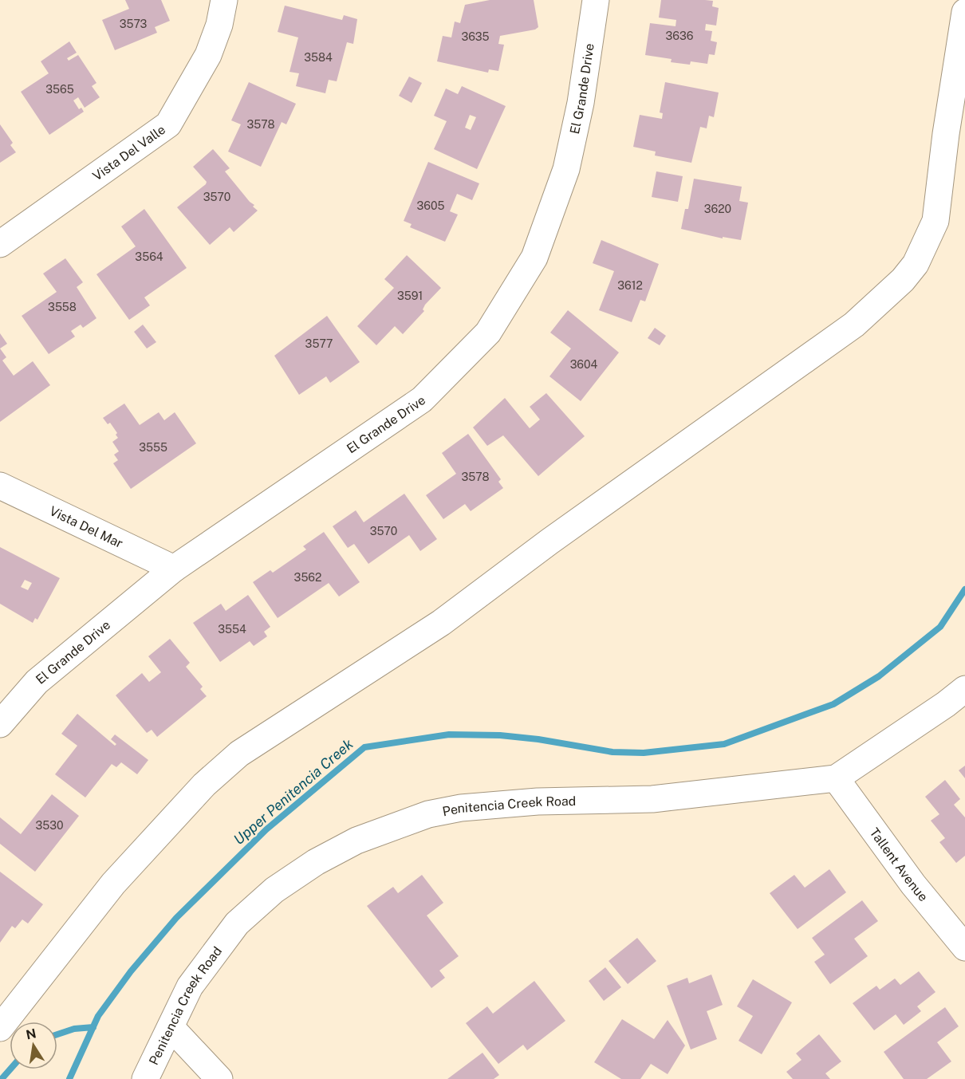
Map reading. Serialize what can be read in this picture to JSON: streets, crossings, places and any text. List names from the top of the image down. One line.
{"streets":{"street":["El Grande Drive","Vista Del Valle","Vista Del Mar","Penitencia Creek Road","Tallent Avenue"]},"crossings":[["El Grande Drive","Vista Del Mar"],["Penitencia Creek Road","Tallent Avenue"]],"water":["Upper Penitencia Creek"],"house_numbers":["3573","3636","3635","3584","3565","3578","3570","3605","3620","3564","3612","3591","3558","3577","3604","3555","3578","3570","3562","3554","3530"],"north":"top"}
